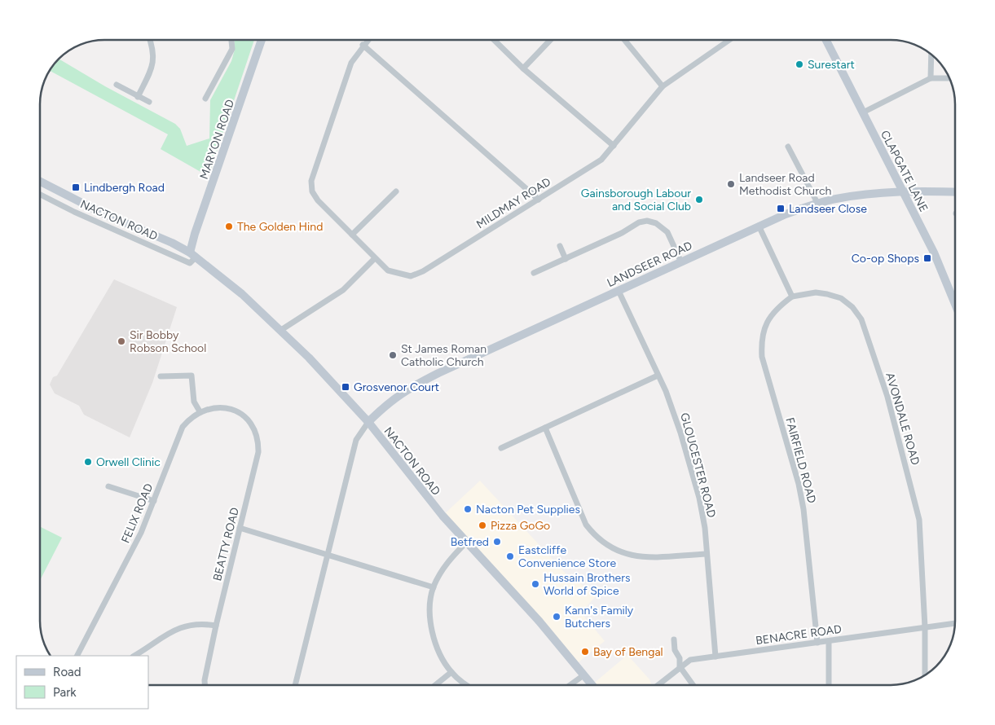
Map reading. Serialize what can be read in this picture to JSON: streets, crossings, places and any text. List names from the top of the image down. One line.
{"streets":{"street":["MARYON ROAD","CLAPGATE LANE","MILDMAY ROAD","NACTON ROAD","LANDSEER ROAD","AVONDALE ROAD","FAIRFIELD ROAD","GLOUCESTER ROAD","FELIX ROAD","BEATTY ROAD","BENACRE ROAD"]},"crossings":[["MARYON ROAD","NACTON ROAD"],["CLAPGATE LANE","LANDSEER ROAD"],["NACTON ROAD","LANDSEER ROAD"],["LANDSEER ROAD","GLOUCESTER ROAD"],["AVONDALE ROAD","FAIRFIELD ROAD"],["AVONDALE ROAD","BENACRE ROAD"],["FAIRFIELD ROAD","BENACRE ROAD"],["GLOUCESTER ROAD","BENACRE ROAD"],["FELIX ROAD","BEATTY ROAD"]],"places":{"other":["Surestart","Landseer Road Methodist Church","Gainsborough Labour and Social Club","The Golden Hind","Sir Bobby Robson School","St James Roman Catholic Church","Orwell Clinic","Nacton Pet Supplies","Pizza GoGo","Betfred","Eastcliffe Convenience Store","Hussain Brothers World of Spice","Kann's Family Butchers","Bay of Bengal"],"transit":["Lindbergh Road","Landseer Close","Co-op Shops","Grosvenor Court"]},"legend":["Road","Park"]}
